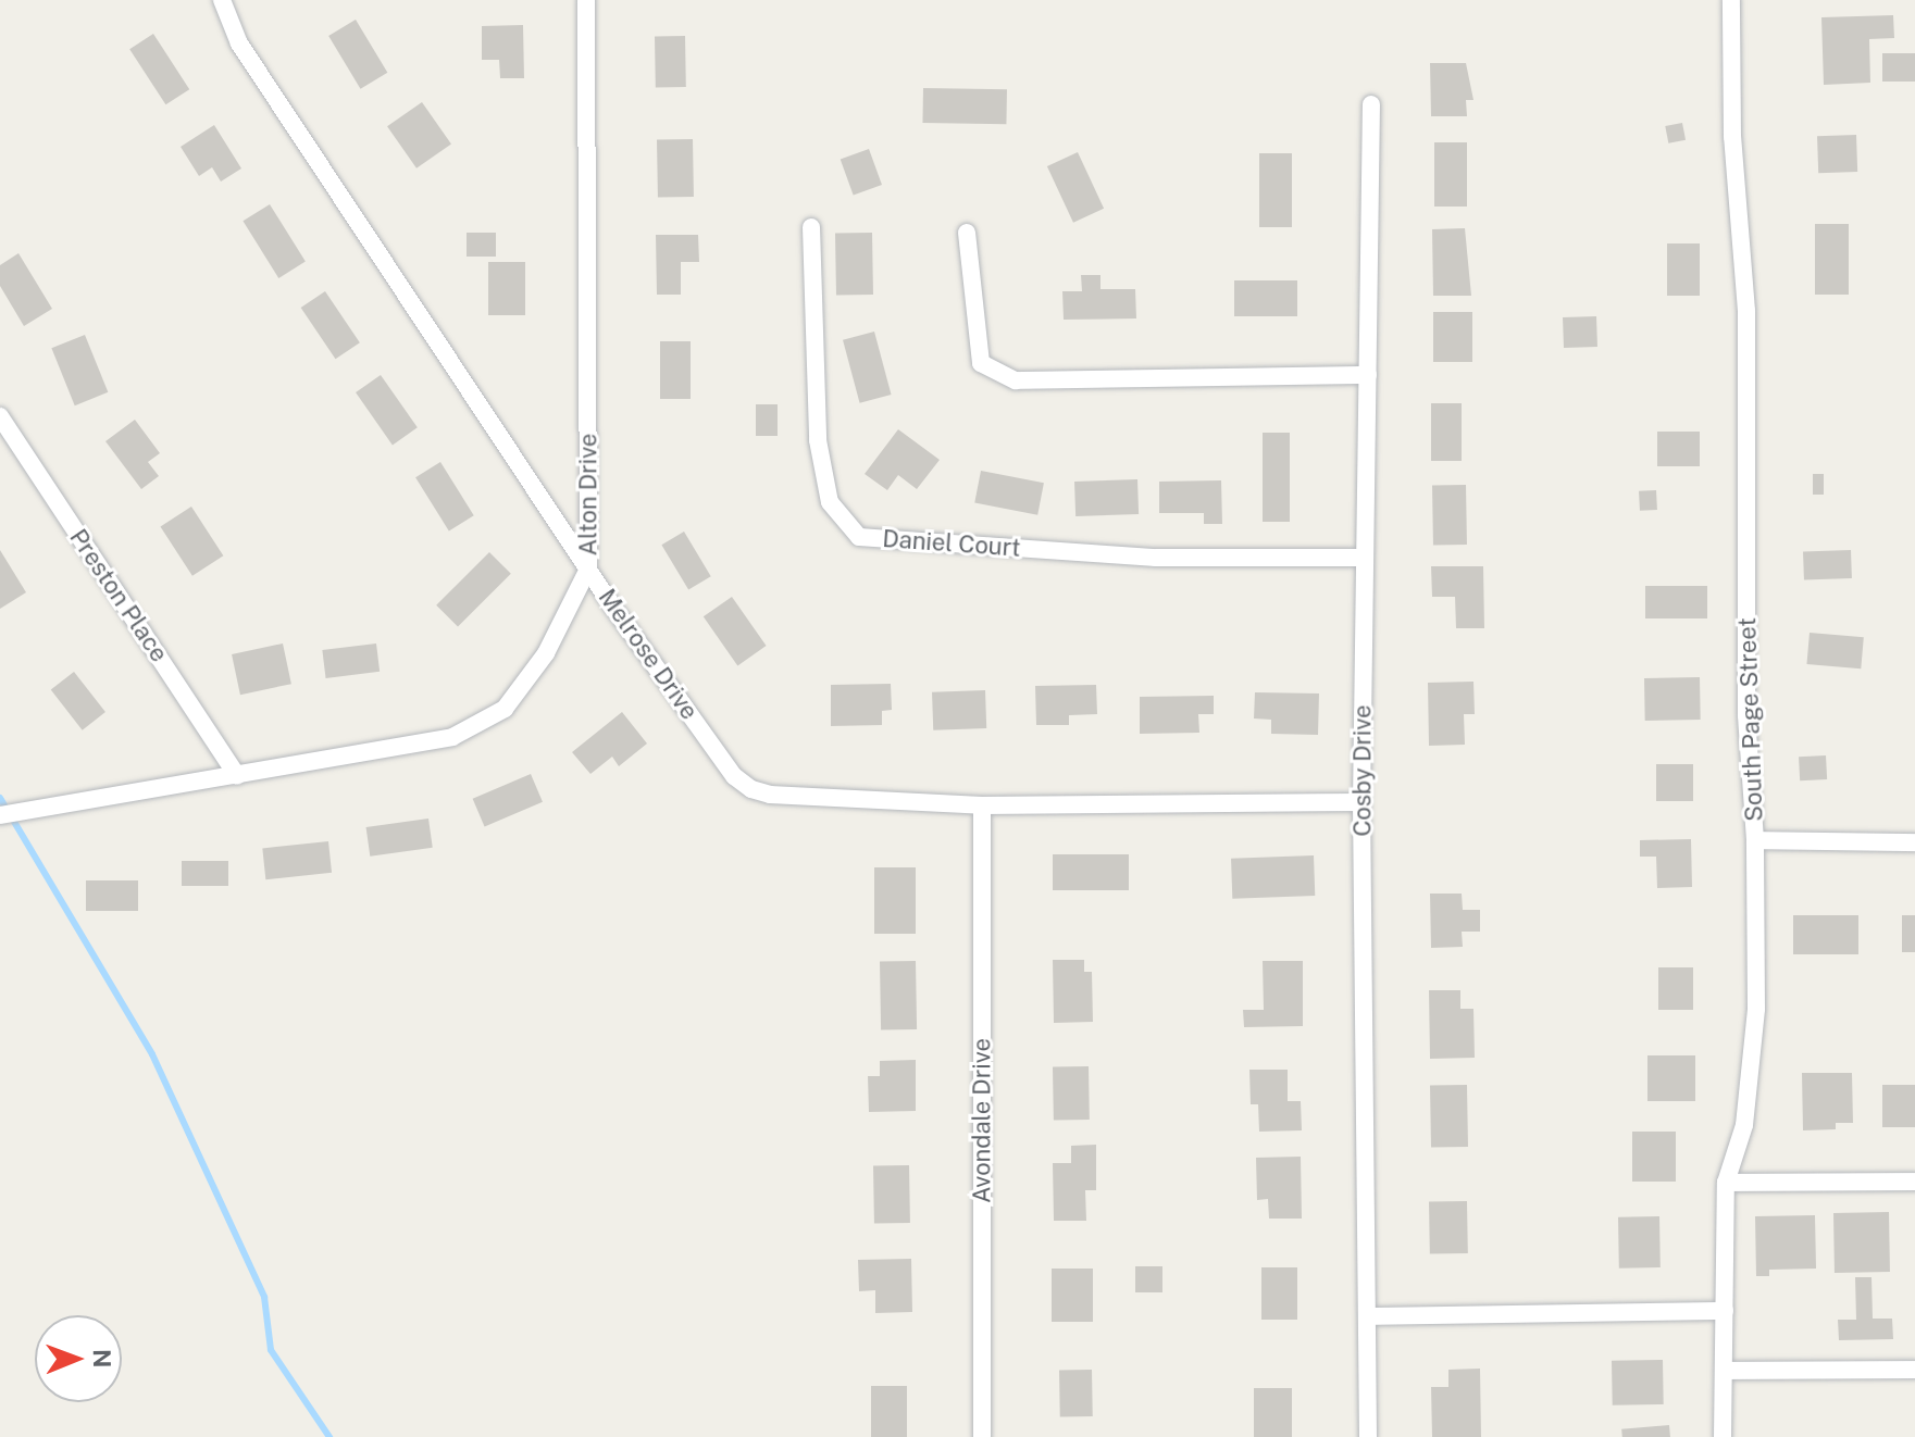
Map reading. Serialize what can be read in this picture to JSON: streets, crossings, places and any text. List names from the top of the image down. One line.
{"streets":{"street":["Alton Drive","Daniel Court","Preston Place","Melrose Drive","South Page Street","Cosby Drive","Avondale Drive"]},"crossings":[["Alton Drive","Preston Place"],["Alton Drive","Melrose Drive"],["Daniel Court","Cosby Drive"],["Melrose Drive","Cosby Drive"],["Melrose Drive","Avondale Drive"]],"north":"right"}
